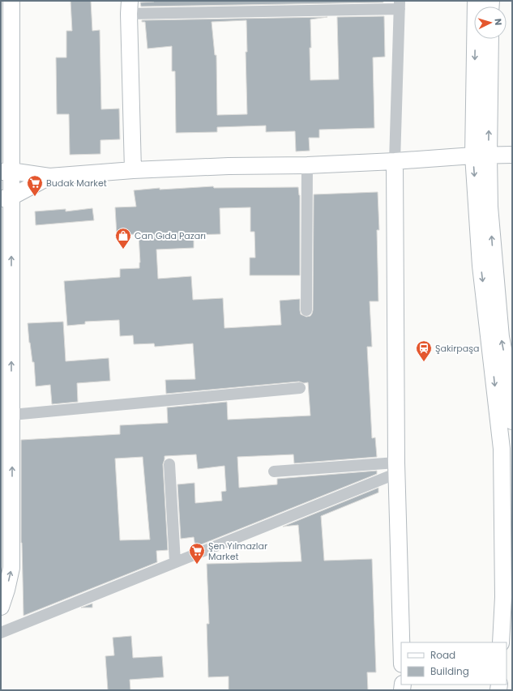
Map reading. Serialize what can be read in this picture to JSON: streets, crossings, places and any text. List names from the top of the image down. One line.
{"places":{"supermarket":["Budak Market","Şen Yılmazlar Market"],"shop":["Can Gıda Pazarı"],"station":["Şakirpaşa"]},"legend":["Road","Building"],"north":"right"}
